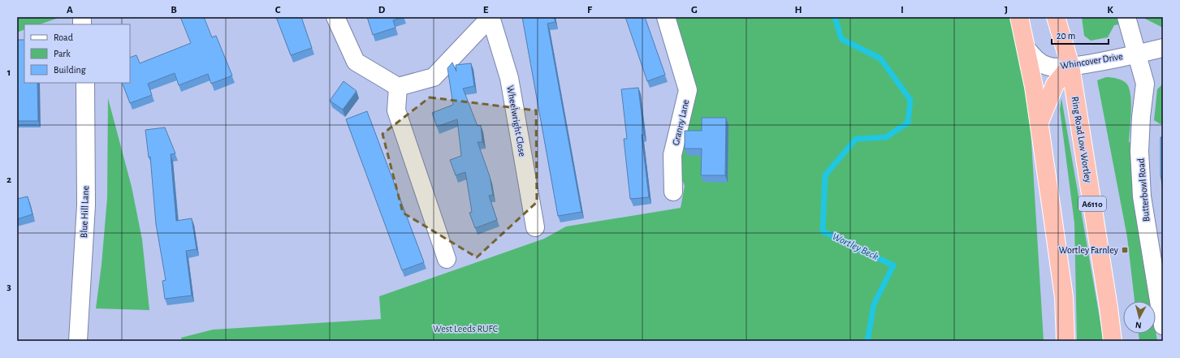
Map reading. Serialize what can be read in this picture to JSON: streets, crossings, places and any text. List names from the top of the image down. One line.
{"streets":{"highway":["Ring Road Low Wortley","A6110"],"street":["Whincover Drive","Wheelwright Close","Granny Lane","Butterbowl Road","Blue Hill Lane"]},"crossings":[["Whincover Drive","Ring Road Low Wortley"],["Whincover Drive","Butterbowl Road"]],"water":["Wortley Beck"],"parks":["West Leeds RUFC"],"places":{"transit":["Wortley Farnley"]},"legend":["Road","Park","Building"],"scale_bar":"20 m","north":"bottom","grid":{"columns":["A","B","C","D","E","F","G","H","I","J","K"],"rows":["1","2","3"]}}
